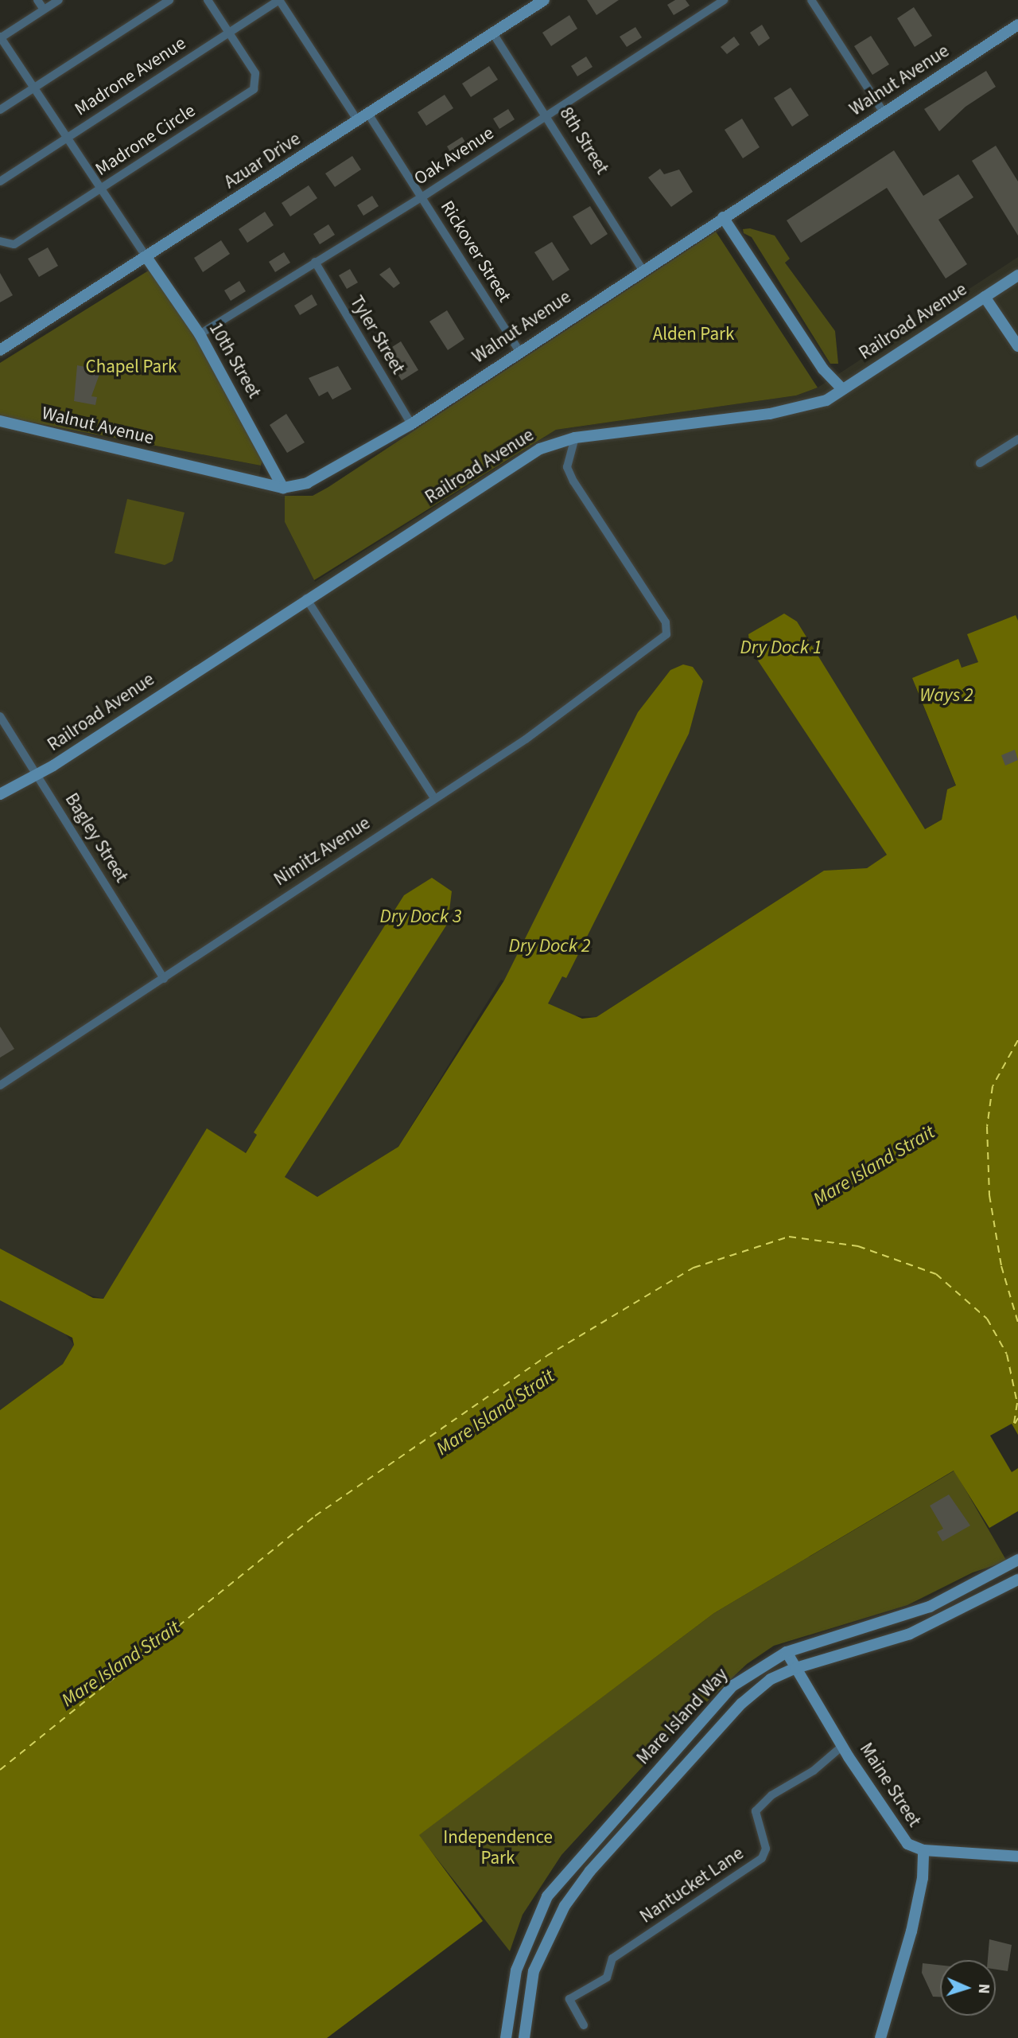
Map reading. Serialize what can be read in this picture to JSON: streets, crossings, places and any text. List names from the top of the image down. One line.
{"streets":{"street":["Madrone Avenue","Walnut Avenue","Madrone Circle","8th Street","Oak Avenue","Azuar Drive","Rickover Street","Railroad Avenue","Tyler Street","10th Street","Bagley Street","Nimitz Avenue","Mare Island Way","Maine Street","Nantucket Lane"]},"crossings":[["Madrone Avenue","Madrone Circle"],["Walnut Avenue","8th Street"],["Walnut Avenue","Rickover Street"],["Walnut Avenue","Tyler Street"],["Walnut Avenue","10th Street"],["8th Street","Oak Avenue"],["8th Street","Azuar Drive"],["Oak Avenue","Rickover Street"],["Oak Avenue","Tyler Street"],["Oak Avenue","10th Street"],["Azuar Drive","Rickover Street"],["Azuar Drive","10th Street"],["Railroad Avenue","Bagley Street"],["Railroad Avenue","Nimitz Avenue"],["Bagley Street","Nimitz Avenue"],["Mare Island Way","Maine Street"],["Maine Street","Nantucket Lane"]],"water":["Dry Dock 1","Ways 2","Dry Dock 3","Dry Dock 2","Mare Island Strait"],"parks":["Alden Park","Chapel Park","Independence Park"],"north":"right"}
